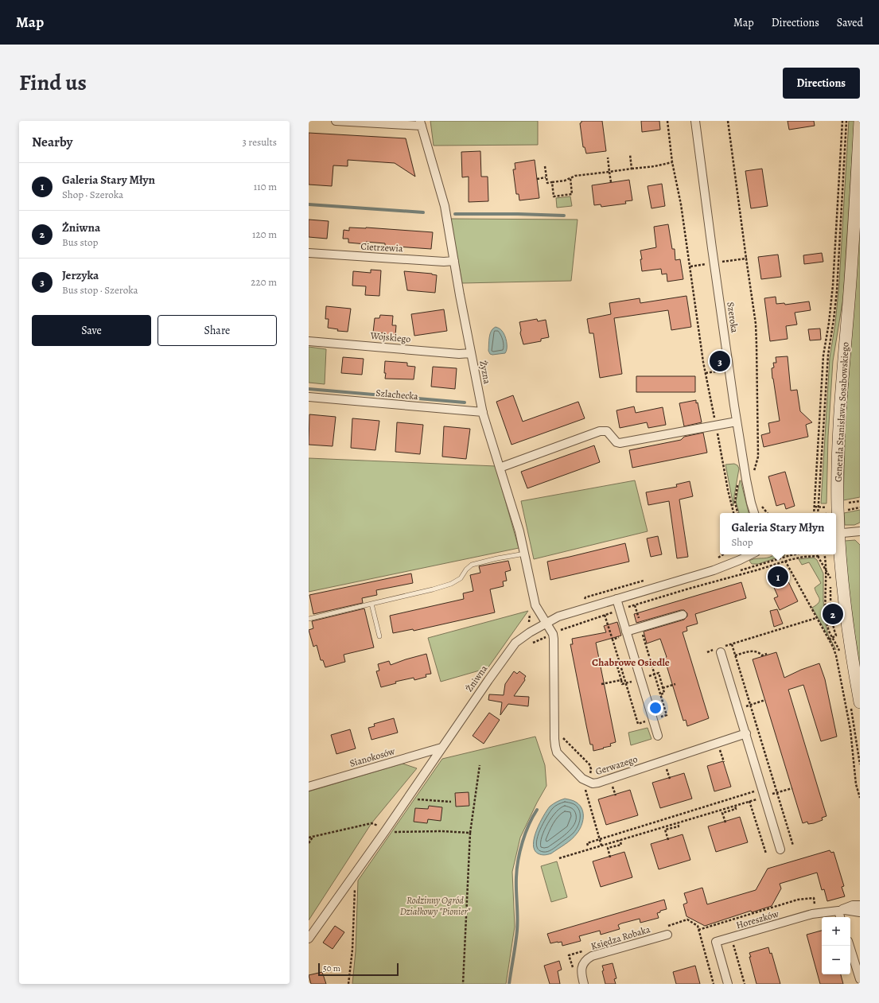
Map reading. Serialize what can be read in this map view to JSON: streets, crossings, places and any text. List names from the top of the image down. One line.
{"streets":{"main road":["Generała Stanisława Sosabowskiego"],"street":["Cietrzewia","Szeroka","Wojskiego","Żyzna","Szlachecka","Żniwna","Sianokosów","Gerwazego","Horeszków","Księdza Robaka"]},"crossings":[["Cietrzewia","Żyzna"],["Wojskiego","Żyzna"],["Żyzna","Szlachecka"],["Żyzna","Żniwna"],["Żniwna","Sianokosów"]],"districts":["Chabrowe Osiedle"],"parks":["Rodzinny Ogród Działkowy \"Pionier\""],"scale_bar":"50 m","page":{"header":"Map","nav":["Map","Directions","Saved"],"title":"Find us","buttons":["Directions",["Save","Share"]],"heading":["Nearby","3 results"],"list":[{"mark":"1","name":"Galeria Stary Młyn","note":"Shop · Szeroka","value":"110 m"},{"mark":"2","name":"Żniwna","note":"Bus stop","value":"120 m"},{"mark":"3","name":"Jerzyka","note":"Bus stop · Szeroka","value":"220 m"}],"pins":["3","1","2"],"popup":["Galeria Stary Młyn","Shop"],"map_buttons":["+","−"],"scale":"50 m"}}
